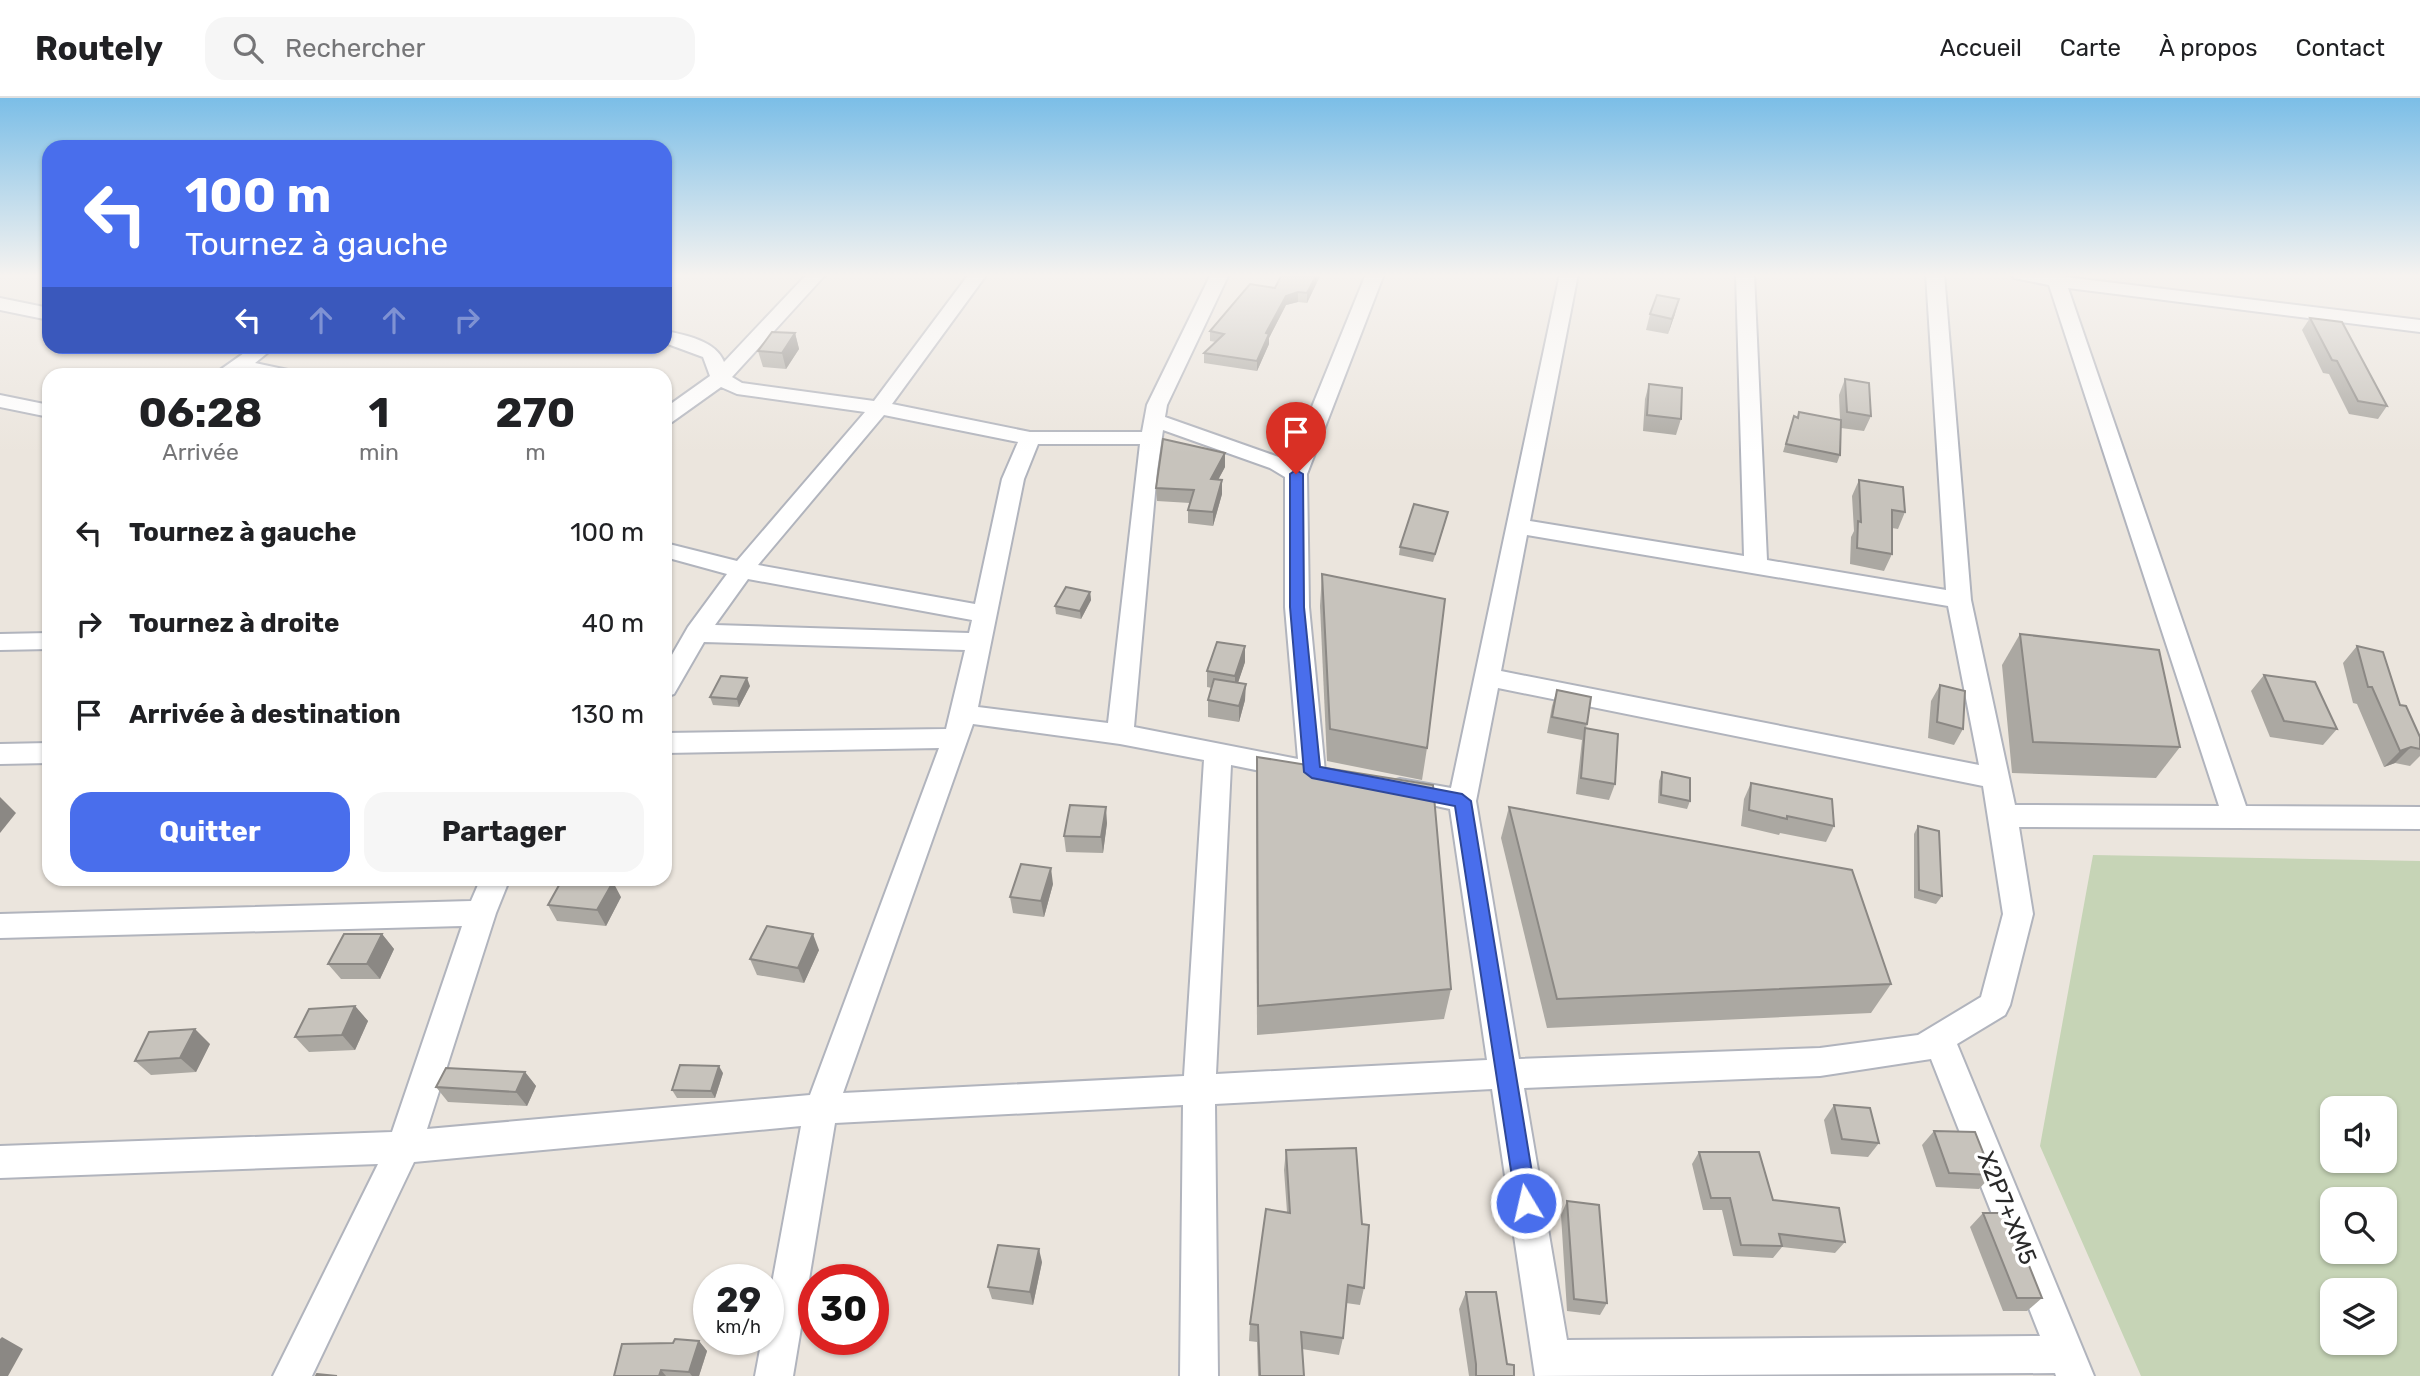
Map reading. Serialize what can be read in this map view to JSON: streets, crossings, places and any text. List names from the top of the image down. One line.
{"streets":{"street":["X2P7+XM5"]},"page":{"header":"Routely","search":"Rechercher","nav":["Accueil","Carte","À propos","Contact"],"turn":["100 m","Tournez à gauche"],"eta":["06:28","Arrivée","1","min","270","m"],"list":[{"name":"Tournez à gauche","value":"100 m"},{"name":"Tournez à droite","value":"40 m"},{"name":"Arrivée à destination","value":"130 m"}],"buttons":["Quitter","Partager"],"speed":"29 km/h","limit":"30"}}
